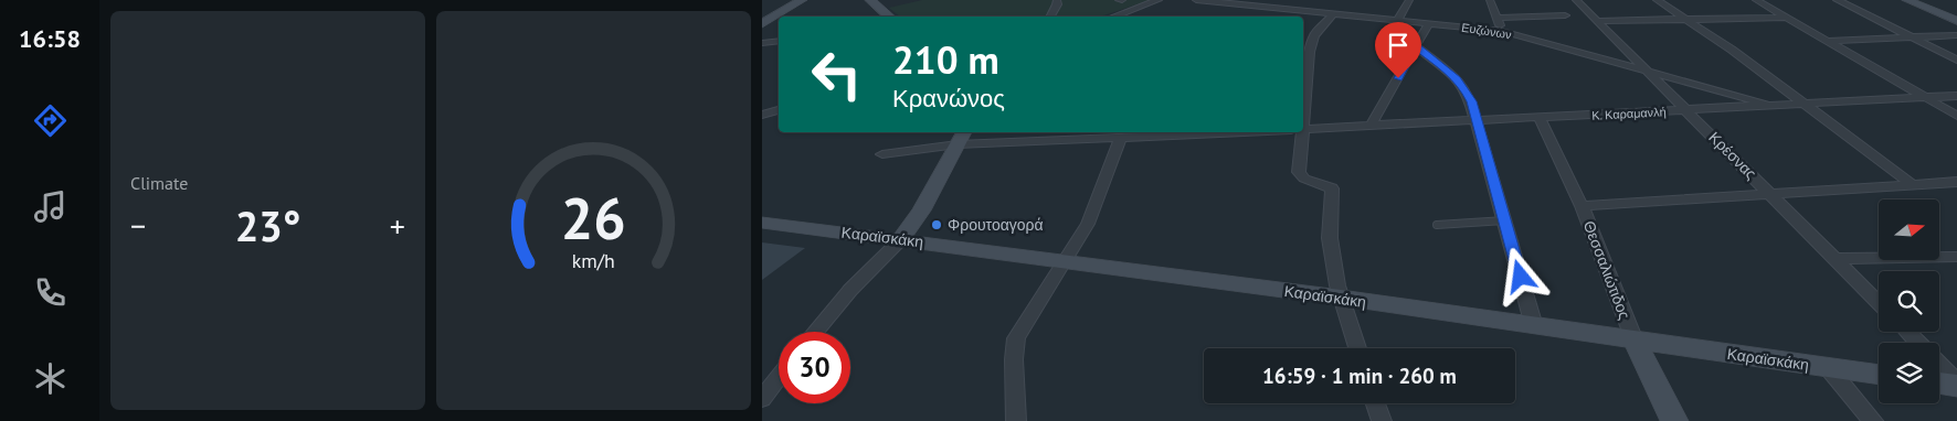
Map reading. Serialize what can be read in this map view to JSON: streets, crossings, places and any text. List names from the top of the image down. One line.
{"streets":{"main road":["Καραϊσκάκη","Θεσσαλιώτιδος"],"street":["Ευζώνων","Κ. Καραμανλή","Κρέσνας"]},"crossings":[["Ευζώνων","Κ. Καραμανλή"],["Ευζώνων","Κρέσνας"],["Κ. Καραμανλή","Κρέσνας"],["Κ. Καραμανλή","Θεσσαλιώτιδος"],["Καραϊσκάκη","Θεσσαλιώτιδος"]],"places":["Φρουτοαγορά"],"north":"right","page":{"tabs":"16:58","tile":"Climate","turn":["210 m","Κρανώνος"],"heat":["−","23°","+"],"limit":"30","trip":"16:59 · 1 min · 260 m","gauge":["26","km/h"]}}
